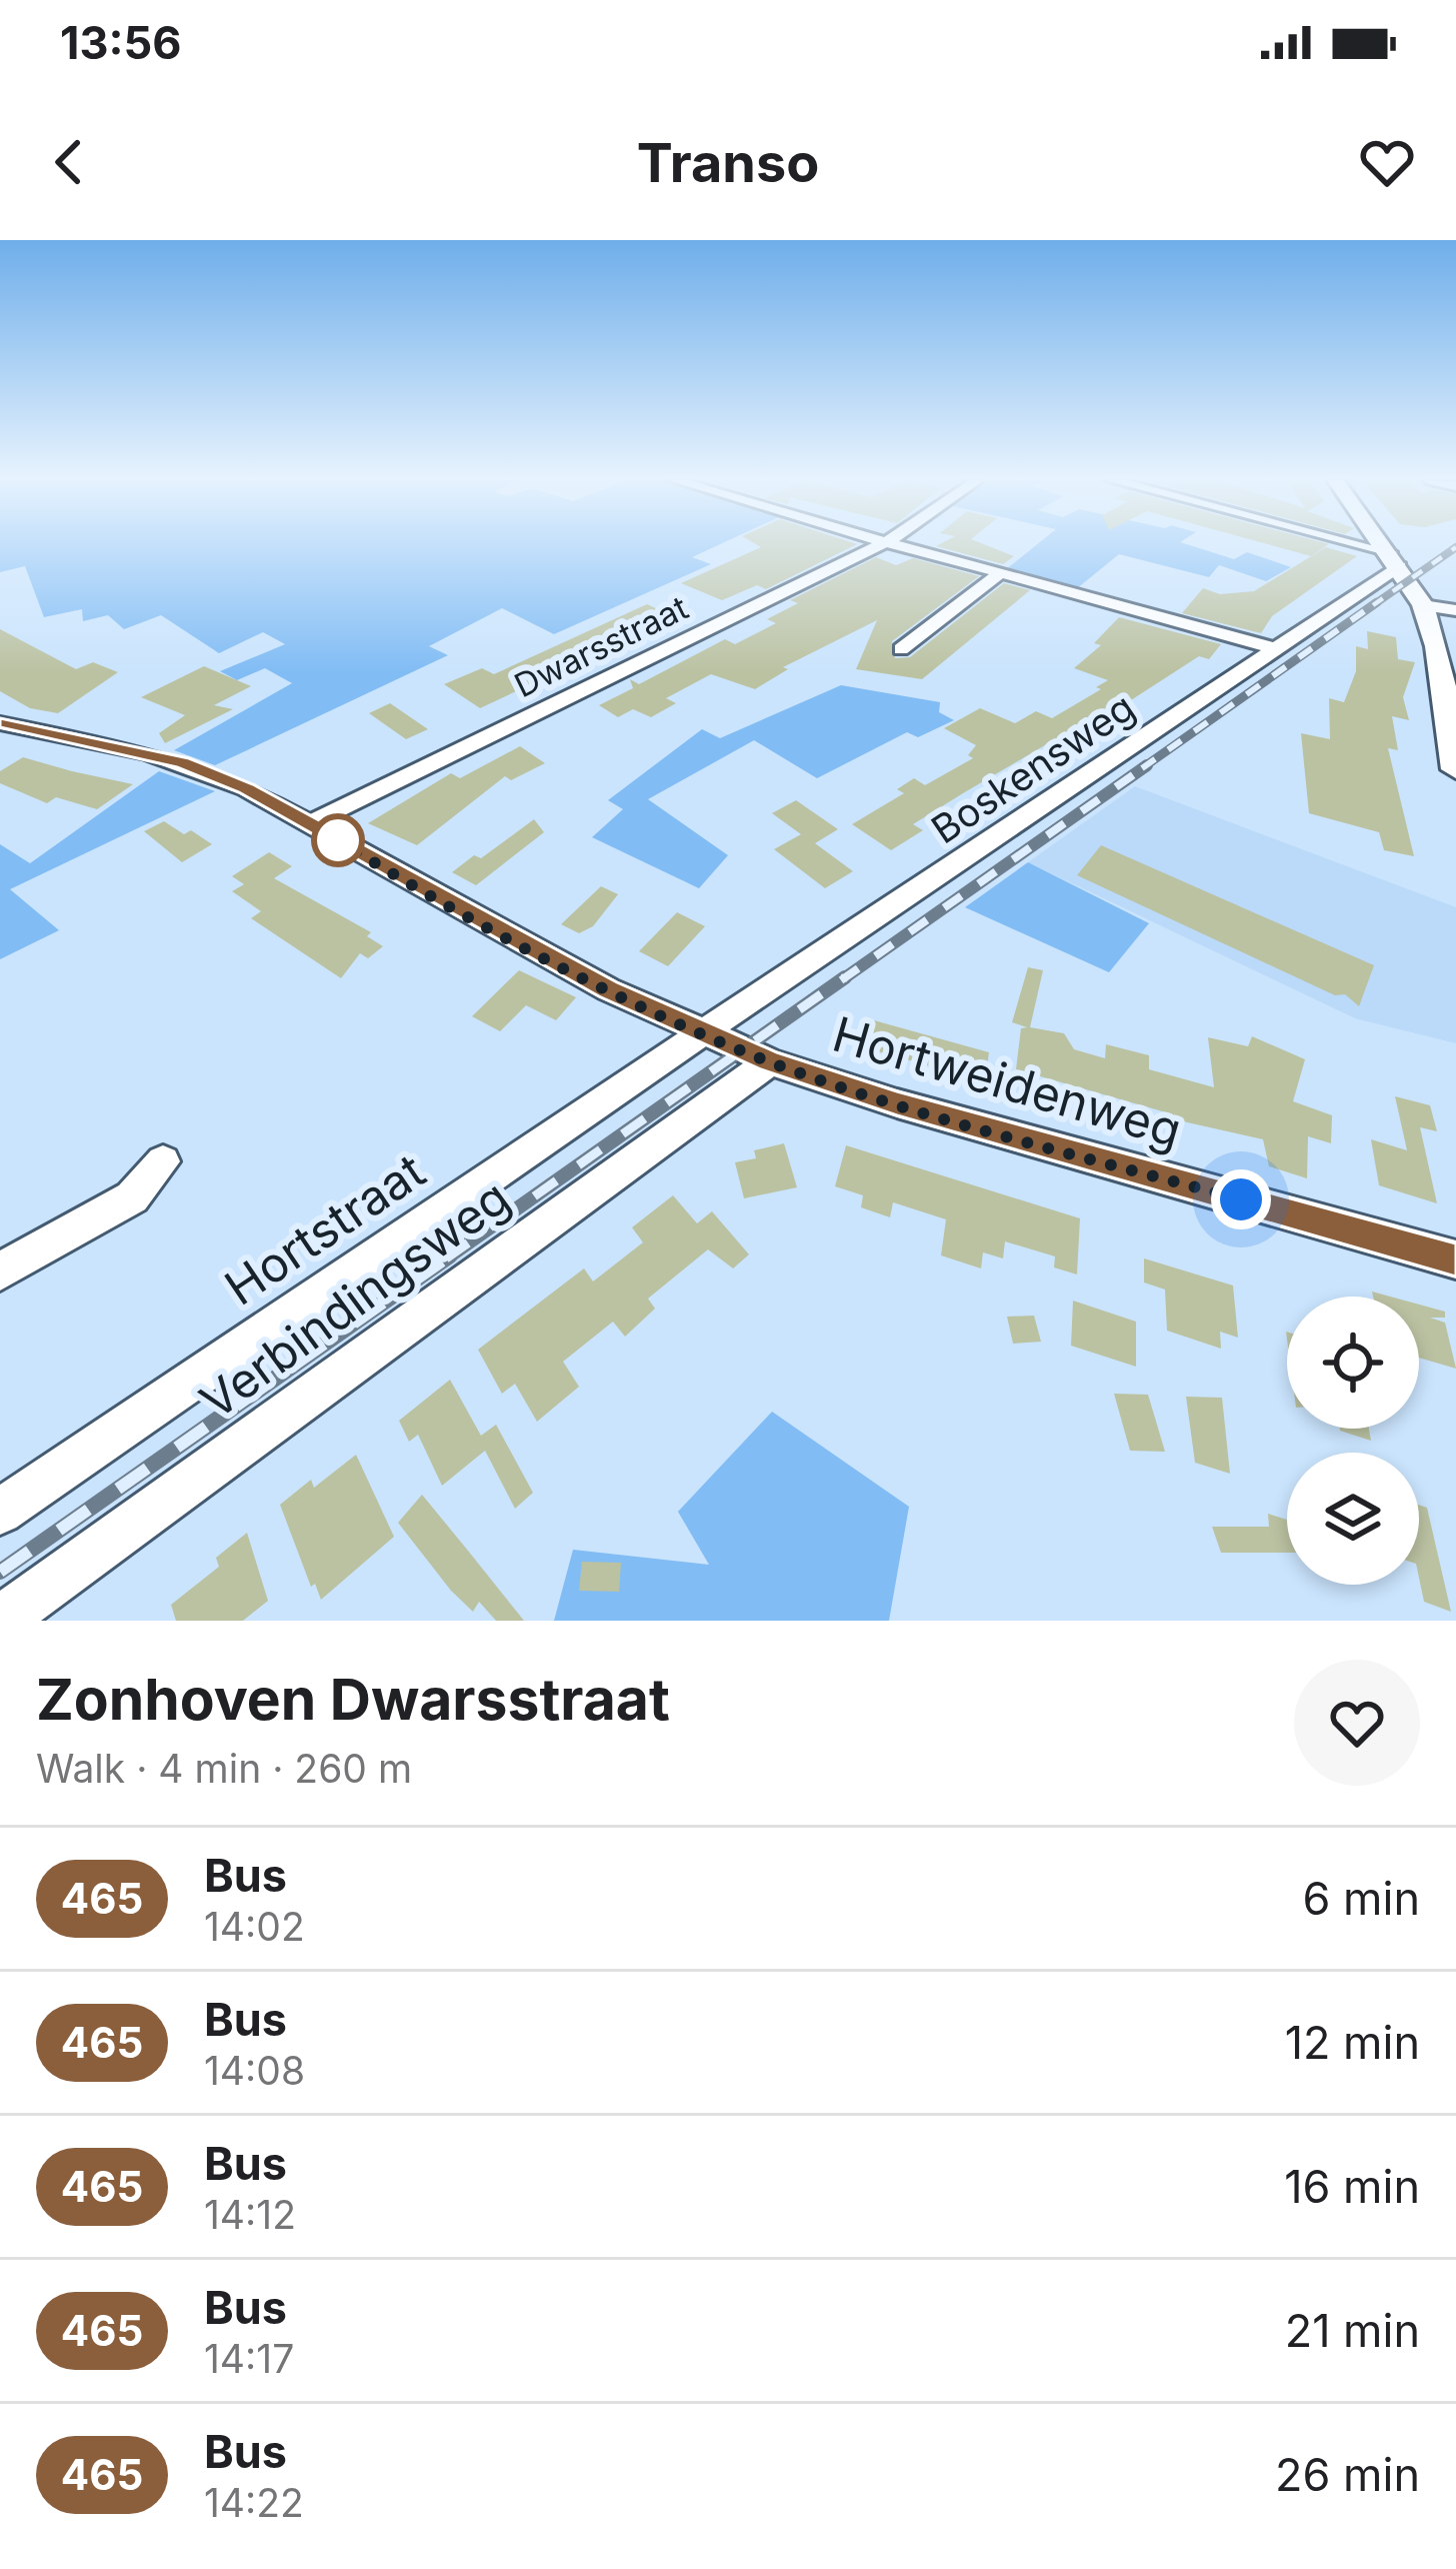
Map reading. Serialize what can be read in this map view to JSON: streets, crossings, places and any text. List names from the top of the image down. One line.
{"streets":{"street":["Dwarsstraat","Boskensweg","Hortweidenweg","Hortstraat","Verbindingsweg"]},"crossings":[["Boskensweg","Hortstraat"],["Hortweidenweg","Verbindingsweg"]],"lines":["bus line 465"],"page":{"status":"13:56","header":"Transo","heading":["Zonhoven Dwarsstraat","Walk · 4 min · 260 m"],"list":[{"mark":"465","name":"Bus","note":"14:02","value":"6 min"},{"mark":"465","name":"Bus","note":"14:08","value":"12 min"},{"mark":"465","name":"Bus","note":"14:12","value":"16 min"},{"mark":"465","name":"Bus","note":"14:17","value":"21 min"},{"mark":"465","name":"Bus","note":"14:22","value":"26 min"}]}}
